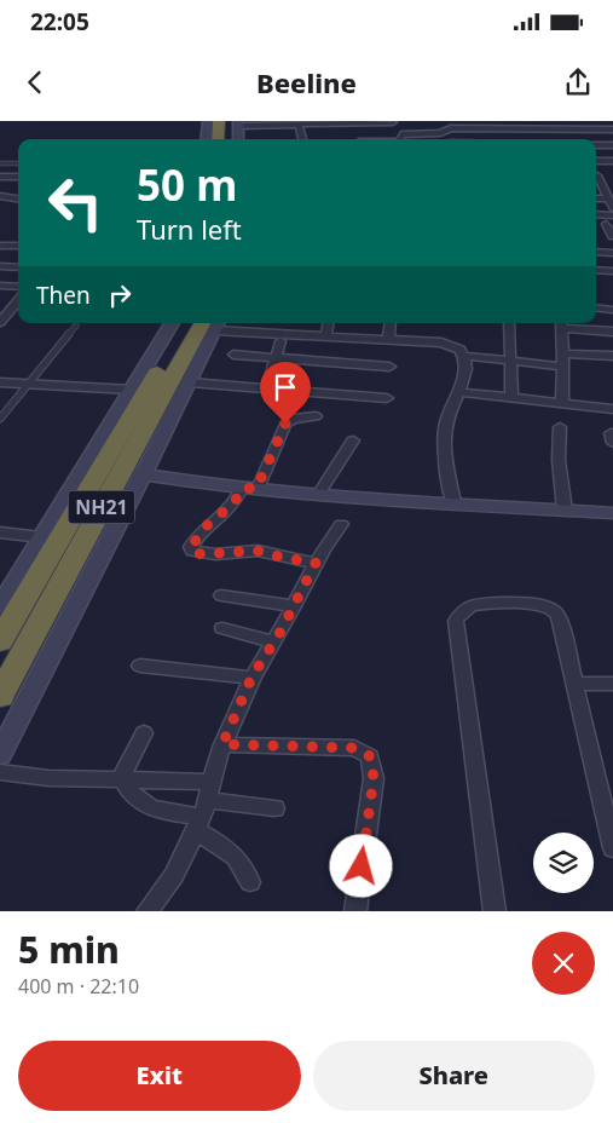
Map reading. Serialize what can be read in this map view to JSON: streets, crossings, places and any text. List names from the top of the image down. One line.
{"streets":{"highway":["NH21"]},"page":{"status":"22:05","header":"Beeline","turn":["50 m","Turn left"],"then":"Then","heading":["5 min","400 m · 22:10"],"buttons":["Exit","Share"]}}
